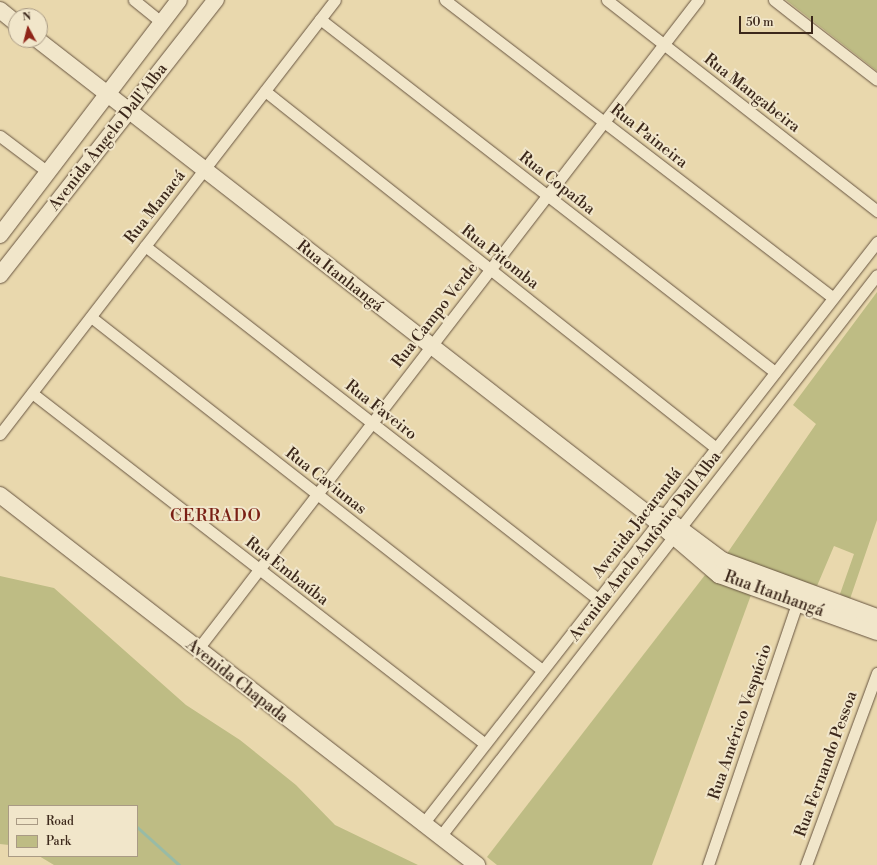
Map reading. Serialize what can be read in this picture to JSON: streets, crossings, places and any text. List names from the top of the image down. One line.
{"streets":{"street":["Rua Mangabeira","Rua Paineira","Avenida Ângelo Dall'Alba","Rua Copaíba","Rua Manacá","Rua Pitomba","Rua Itanhangá","Rua Campo Verde","Rua Faveiro","Rua Caviunas","Avenida Jacarandá","Avenida Anelo Antônio Dall Alba","Rua Embaúba","Avenida Chapada","Rua Américo Vespúcio","Rua Fernando Pessoa"]},"crossings":[["Rua Mangabeira","Rua Campo Verde"],["Rua Paineira","Rua Campo Verde"],["Rua Paineira","Avenida Jacarandá"],["Avenida Ângelo Dall'Alba","Rua Itanhangá"],["Rua Copaíba","Rua Manacá"],["Rua Copaíba","Rua Campo Verde"],["Rua Copaíba","Avenida Jacarandá"],["Rua Manacá","Rua Pitomba"],["Rua Manacá","Rua Itanhangá"],["Rua Manacá","Rua Faveiro"],["Rua Manacá","Rua Caviunas"],["Rua Manacá","Rua Embaúba"],["Rua Pitomba","Rua Campo Verde"],["Rua Pitomba","Avenida Jacarandá"],["Rua Itanhangá","Rua Campo Verde"],["Rua Itanhangá","Avenida Jacarandá"],["Rua Itanhangá","Avenida Anelo Antônio Dall Alba"],["Rua Itanhangá","Rua Américo Vespúcio"],["Rua Campo Verde","Rua Faveiro"],["Rua Campo Verde","Rua Caviunas"],["Rua Campo Verde","Rua Embaúba"],["Rua Campo Verde","Avenida Chapada"],["Rua Faveiro","Avenida Jacarandá"],["Rua Caviunas","Avenida Jacarandá"],["Avenida Jacarandá","Rua Embaúba"],["Avenida Jacarandá","Avenida Chapada"],["Avenida Anelo Antônio Dall Alba","Avenida Chapada"]],"districts":["CERRADO"],"legend":["Road","Park"],"scale_bar":"50 m","north":"top"}
